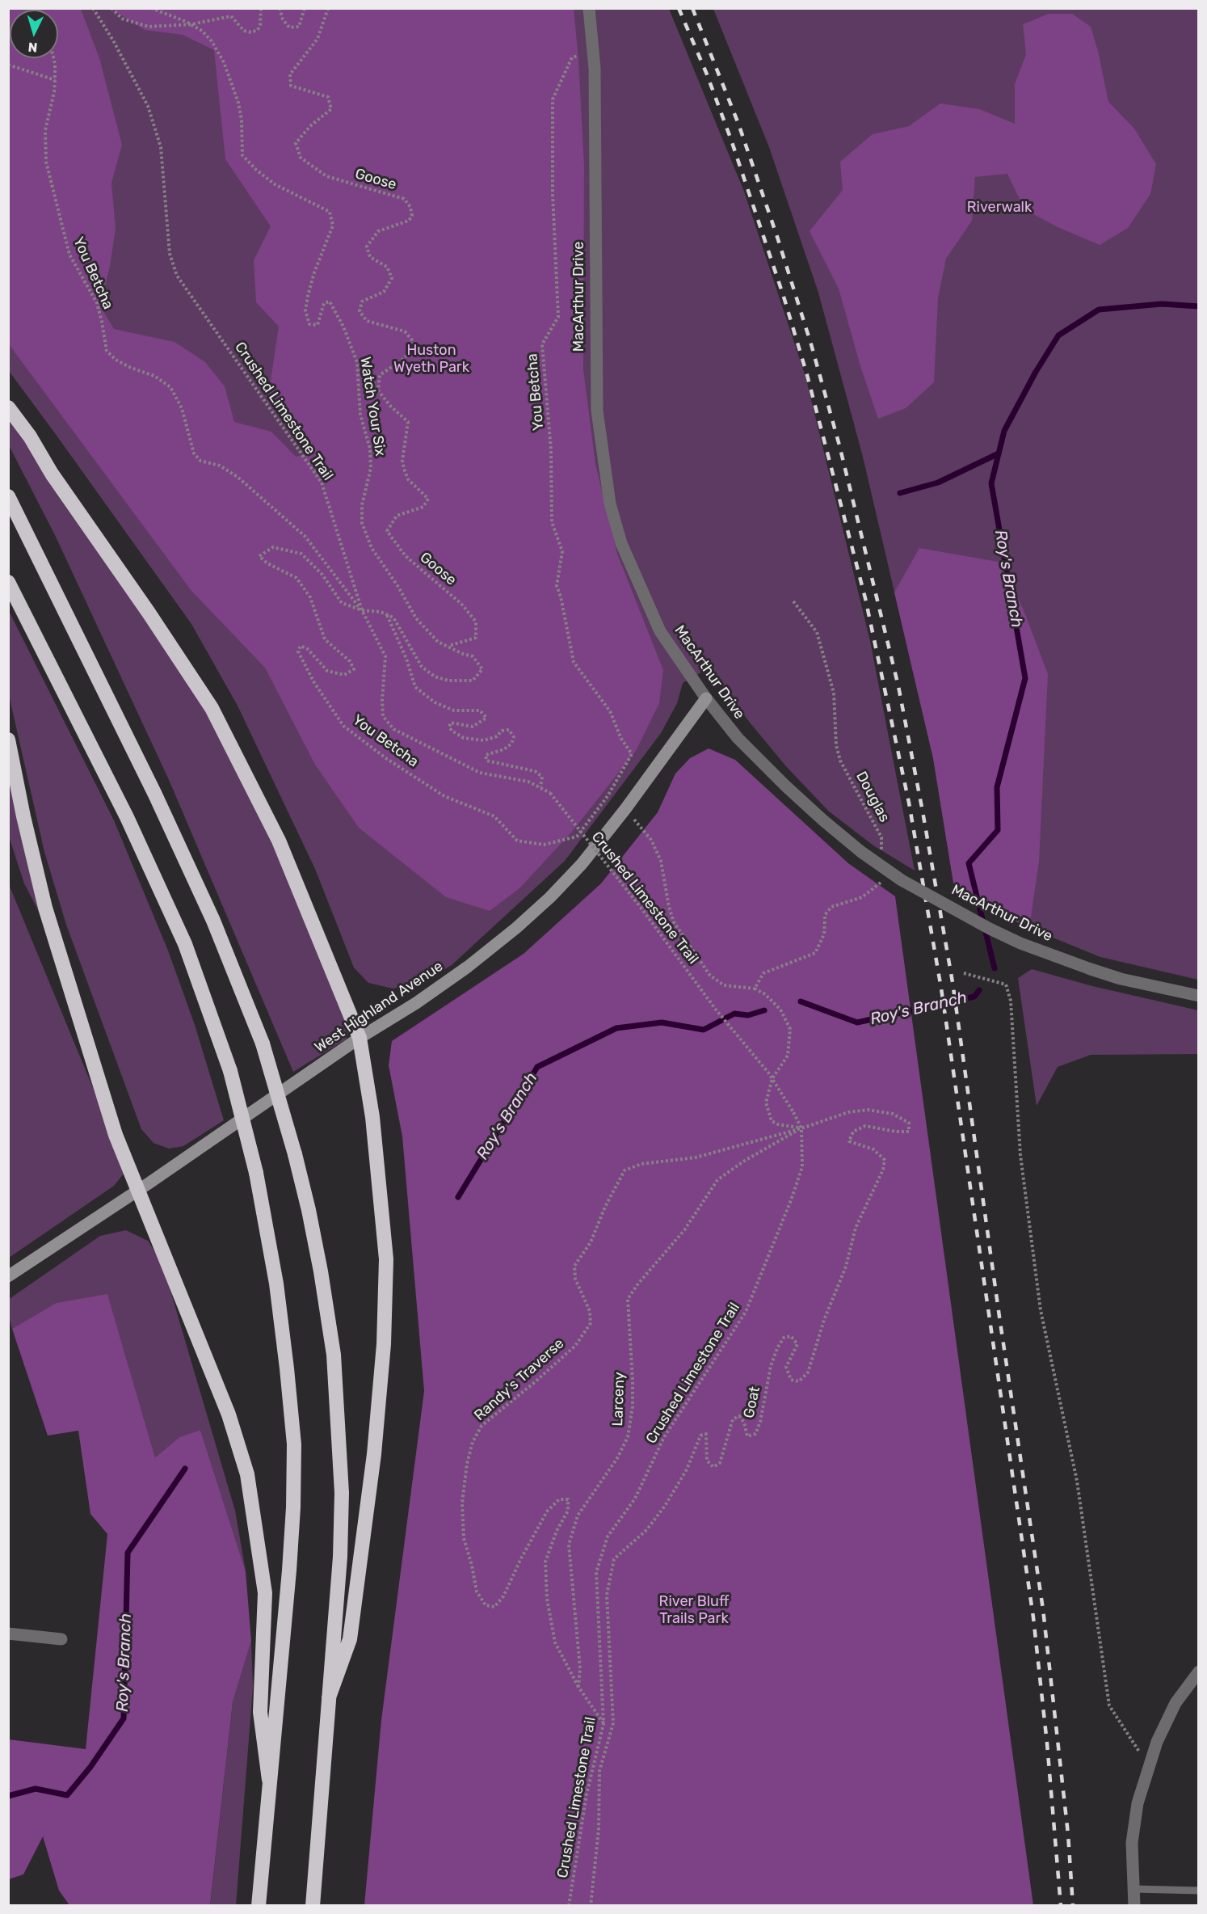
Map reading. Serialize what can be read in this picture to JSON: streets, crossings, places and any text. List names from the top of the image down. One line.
{"streets":{"street":["MacArthur Drive","West Highland Avenue"],"path":["Goose","You Betcha","Watch Your Six","Crushed Limestone Trail","Douglas","Randy's Traverse","Larceny","Goat"]},"crossings":[["Goose","Watch Your Six"],["You Betcha","MacArthur Drive"],["You Betcha","Crushed Limestone Trail"],["MacArthur Drive","West Highland Avenue"],["Crushed Limestone Trail","Randy's Traverse"],["Crushed Limestone Trail","Larceny"],["Crushed Limestone Trail","Goat"],["Randy's Traverse","Larceny"],["Randy's Traverse","Goat"],["Larceny","Goat"]],"water":["Roy's Branch"],"parks":["Riverwalk","Huston Wyeth Park","River Bluff Trails Park"],"north":"bottom"}
